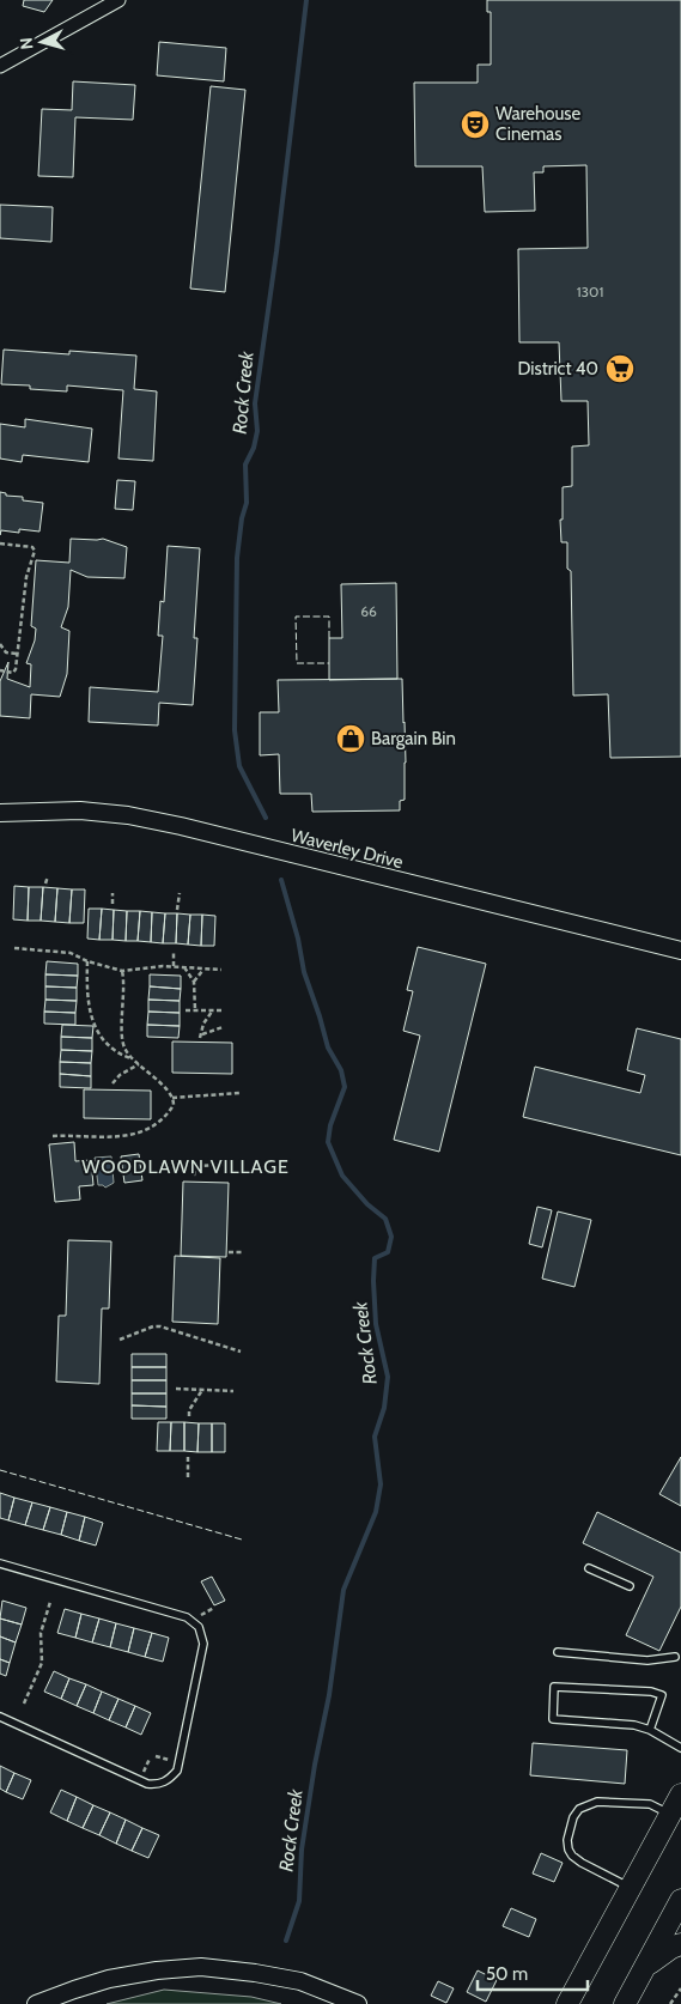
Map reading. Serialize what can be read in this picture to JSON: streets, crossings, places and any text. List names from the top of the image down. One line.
{"streets":{"street":["Waverley Drive"]},"districts":["WOODLAWN VILLAGE"],"water":["Rock Creek"],"places":{"theatre":["Warehouse Cinemas"],"supermarket":["District 40"],"shop":["Bargain Bin"]},"house_numbers":["1301","66"],"scale_bar":"50 m","north":"left"}
